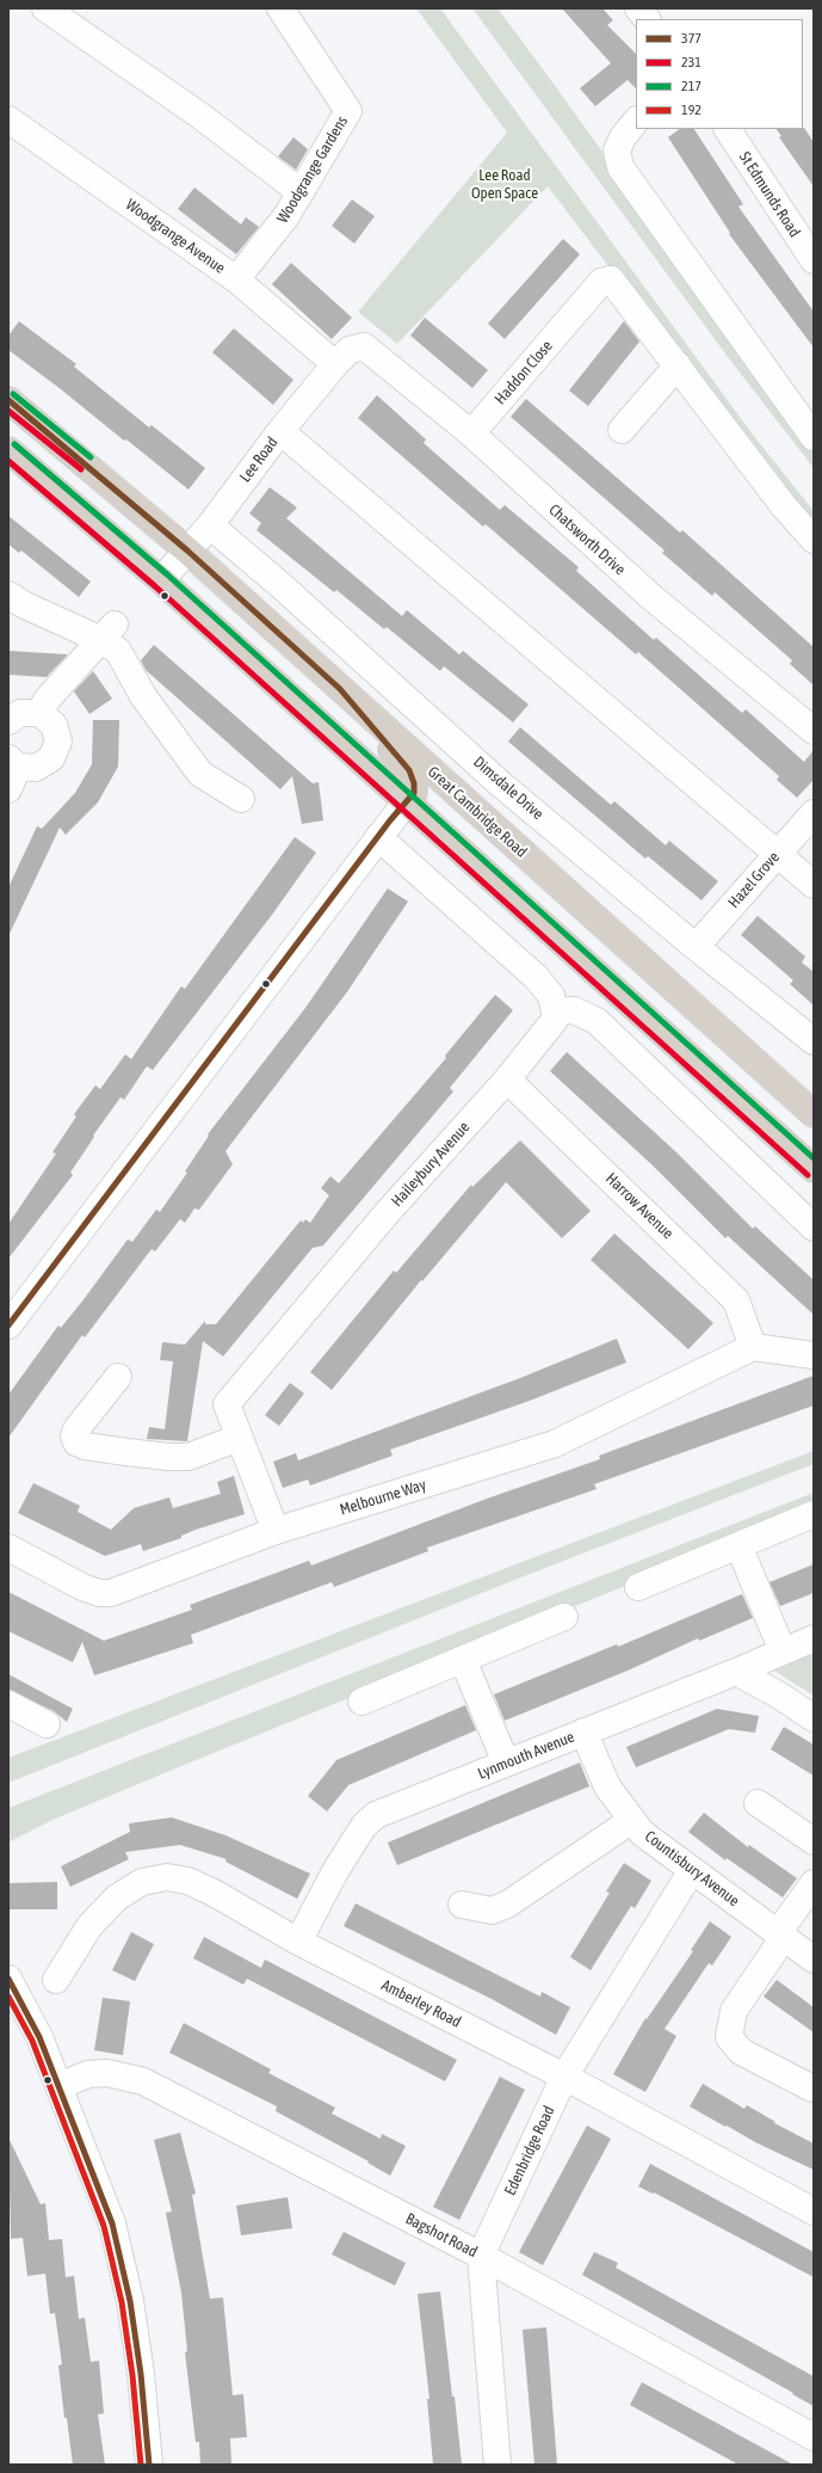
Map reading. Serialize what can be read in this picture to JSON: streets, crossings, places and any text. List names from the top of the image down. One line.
{"streets":{"highway":["Great Cambridge Road"],"street":["Woodgrange Gardens","St Edmunds Road","Woodgrange Avenue","Haddon Close","Lee Road","Chatsworth Drive","Dimsdale Drive","Hazel Grove","Haileybury Avenue","Harrow Avenue","Melbourne Way","Lynmouth Avenue","Countisbury Avenue","Amberley Road","Edenbridge Road","Bagshot Road"]},"crossings":[["Woodgrange Gardens","Woodgrange Avenue"],["Woodgrange Avenue","Lee Road"],["Haddon Close","Chatsworth Drive"],["Lee Road","Chatsworth Drive"],["Lee Road","Dimsdale Drive"],["Lee Road","Great Cambridge Road"],["Dimsdale Drive","Hazel Grove"],["Haileybury Avenue","Harrow Avenue"],["Haileybury Avenue","Melbourne Way"],["Harrow Avenue","Melbourne Way"],["Lynmouth Avenue","Countisbury Avenue"],["Lynmouth Avenue","Amberley Road"],["Countisbury Avenue","Edenbridge Road"],["Amberley Road","Edenbridge Road"],["Edenbridge Road","Bagshot Road"]],"parks":["Lee Road Open Space"],"lines":["transit line 217","transit line 377","transit line 231","transit line 192"],"legend":["377","231","217","192"]}
